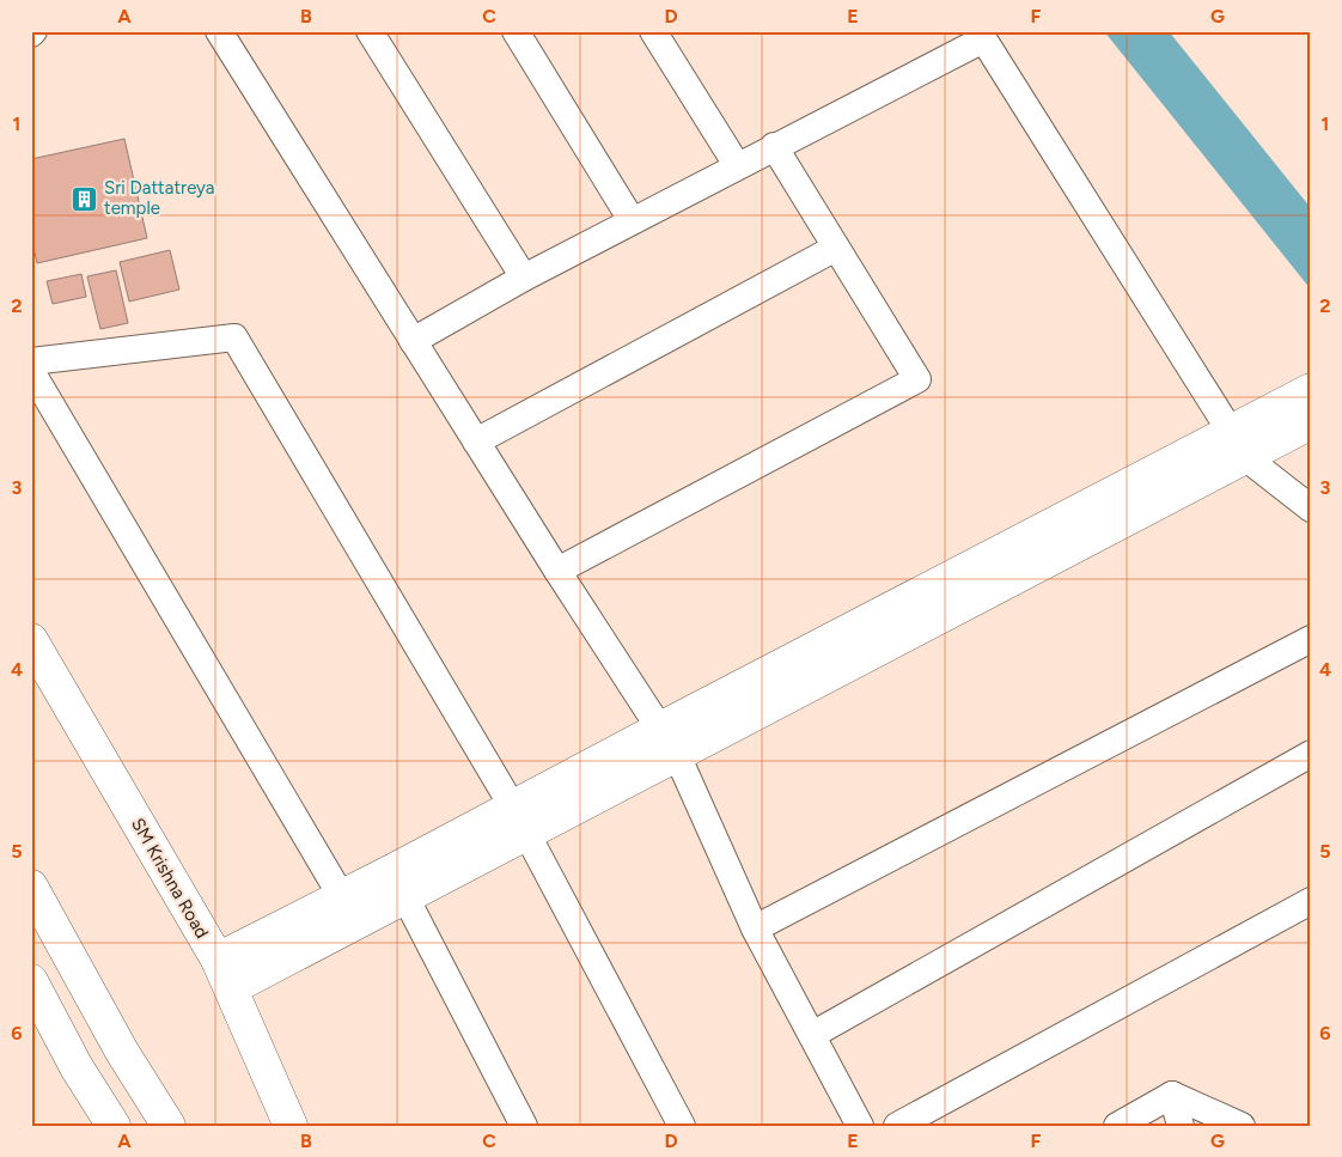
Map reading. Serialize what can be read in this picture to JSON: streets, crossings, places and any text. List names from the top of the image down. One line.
{"streets":{"main road":["SM Krishna Road"]},"places":{"building":["Sri Dattatreya temple"]},"grid":{"columns":["A","B","C","D","E","F","G"],"rows":["1","2","3","4","5","6"]}}
